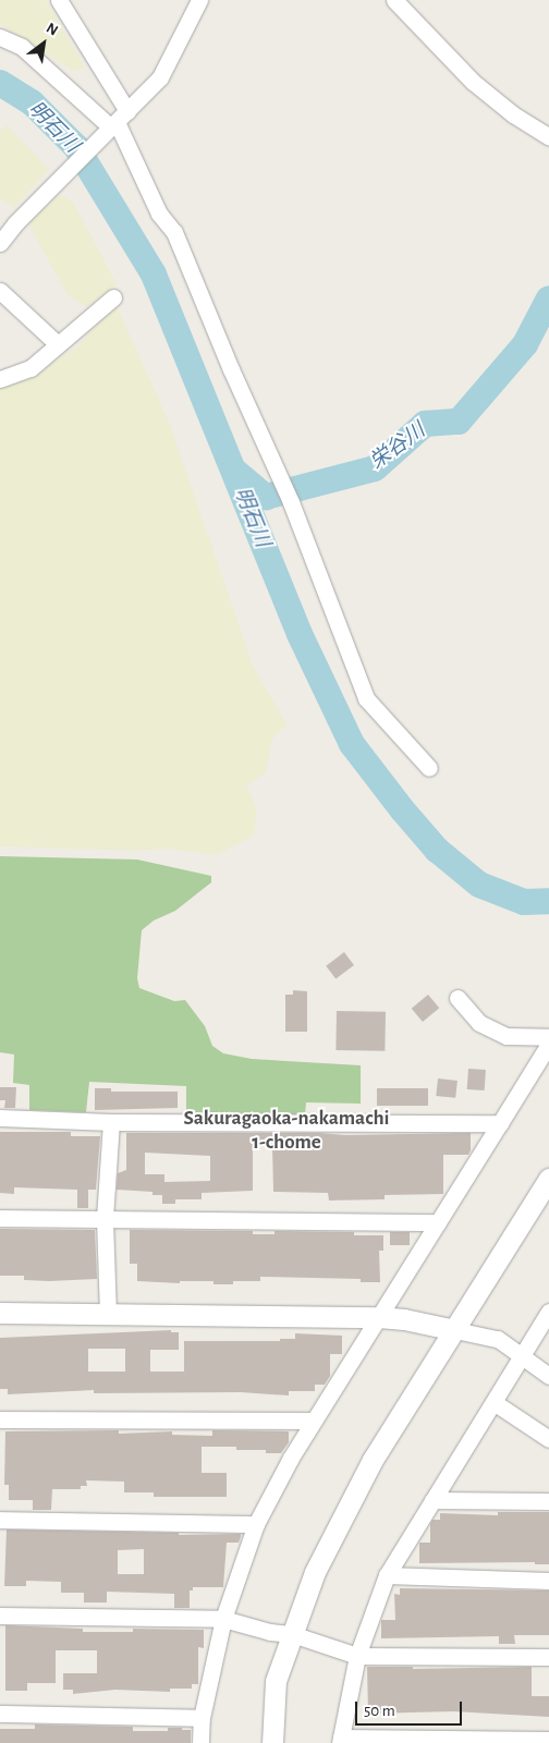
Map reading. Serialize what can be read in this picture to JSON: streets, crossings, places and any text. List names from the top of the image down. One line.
{"districts":["Sakuragaoka-nakamachi 1-chome"],"water":["明石川","栄谷川"],"scale_bar":"50 m","north":"top right"}
